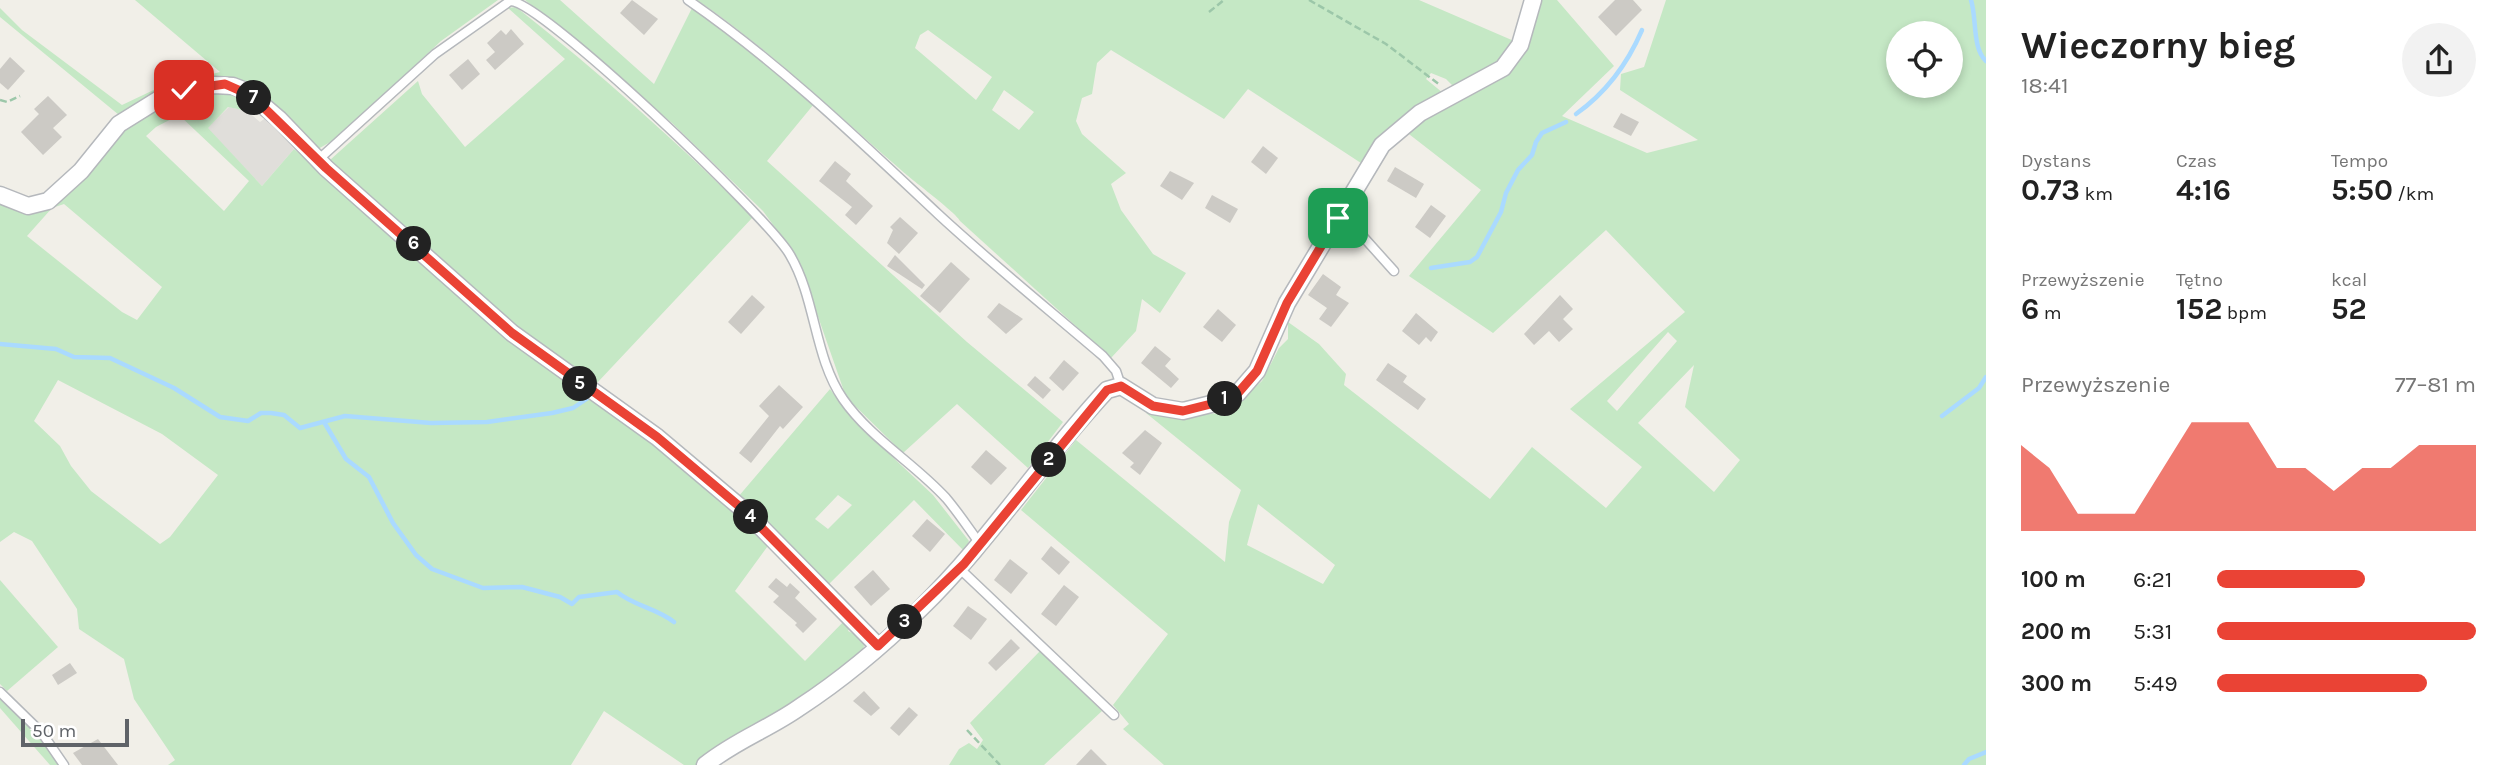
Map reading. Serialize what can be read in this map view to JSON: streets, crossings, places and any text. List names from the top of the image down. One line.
{"scale_bar":"50 m","page":{"heading":["Wieczorny bieg","18:41"],"pins":["7","6","5","1","2","4","3"],"stats":[["Dystans","0.73 km"],["Czas","4:16"],["Tempo","5:50 /km"],["Przewyższenie","6 m"],["Tętno","152 bpm"],["kcal","52"]],"chart":["Przewyższenie","77–81 m"],"list":[{"name":"100 m","note":"6:21"},{"name":"200 m","note":"5:31"},{"name":"300 m","note":"5:49"}],"scale":"50 m"}}
